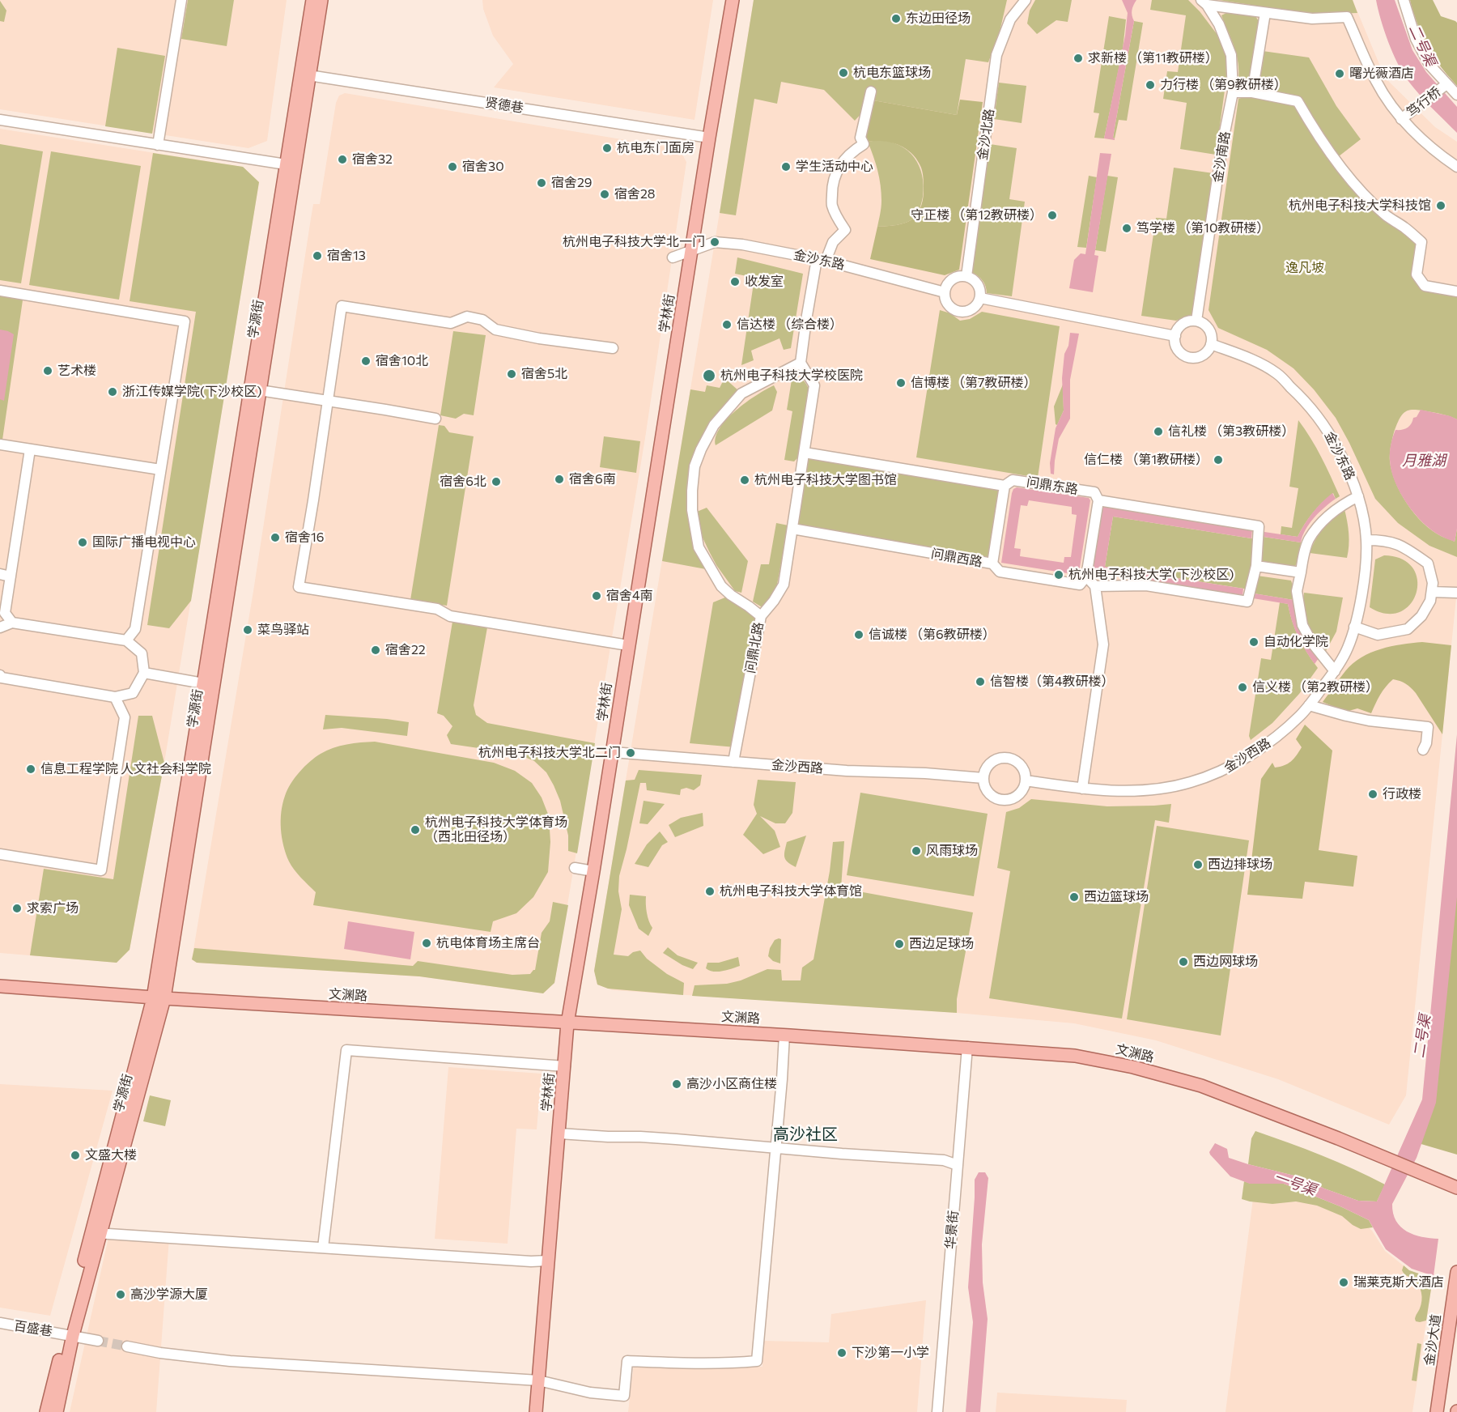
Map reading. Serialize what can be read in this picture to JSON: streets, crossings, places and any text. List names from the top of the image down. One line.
{"streets":{"main road":["学林街","学源街","文渊路","金沙大道"],"street":["笃行桥","贤德巷","金沙北路","金沙南路","金沙东路","问鼎东路","问鼎西路","问鼎北路","金沙西路","华景街","百盛巷"]},"crossings":[["贤德巷","学林街"],["贤德巷","学源街"],["金沙北路","金沙东路"],["金沙南路","金沙东路"],["金沙东路","学林街"],["金沙东路","金沙西路"],["学林街","金沙西路"],["学林街","文渊路"],["学源街","文渊路"],["学源街","百盛巷"],["问鼎北路","金沙西路"],["文渊路","华景街"]],"districts":["高沙社区"],"water":["二号渠","月雅湖","一号渠"],"parks":["逸凡坡"],"places":["东边田径场","求新楼 （第11教研楼）","杭电东篮球场","曙光薇酒店","力行楼 （第9教研楼）","杭电东门面房","宿舍32","宿舍30","学生活动中心","宿舍29","宿舍28","杭州电子科技大学科技馆","守正楼 （第12教研楼）","笃学楼 （第10教研楼）","杭州电子科技大学北一门","宿舍13","收发室","信达楼 （综合楼）","宿舍10北","艺术楼","宿舍5北","杭州电子科技大学校医院","信博楼 （第7教研楼）","浙江传媒学院(下沙校区)","信礼楼 （第3教研楼）","信仁楼 （第1教研楼）","宿舍6南","杭州电子科技大学图书馆","宿舍6北","宿舍16","国际广播电视中心","杭州电子科技大学(下沙校区)","宿舍4南","菜鸟驿站","信诚楼 （第6教研楼）","自动化学院","宿舍22","信智楼（第4教研楼）","信义楼 （第2教研楼）","杭州电子科技大学北二门","信息工程学院 人文社会科学院","行政楼","杭州电子科技大学体育场 （西北田径场）","风雨球场","西边排球场","杭州电子科技大学体育馆","西边篮球场","求索广场","杭电体育场主席台","西边足球场","西边网球场","高沙小区商住楼","文盛大楼","瑞莱克斯大酒店","高沙学源大厦","下沙第一小学"]}
